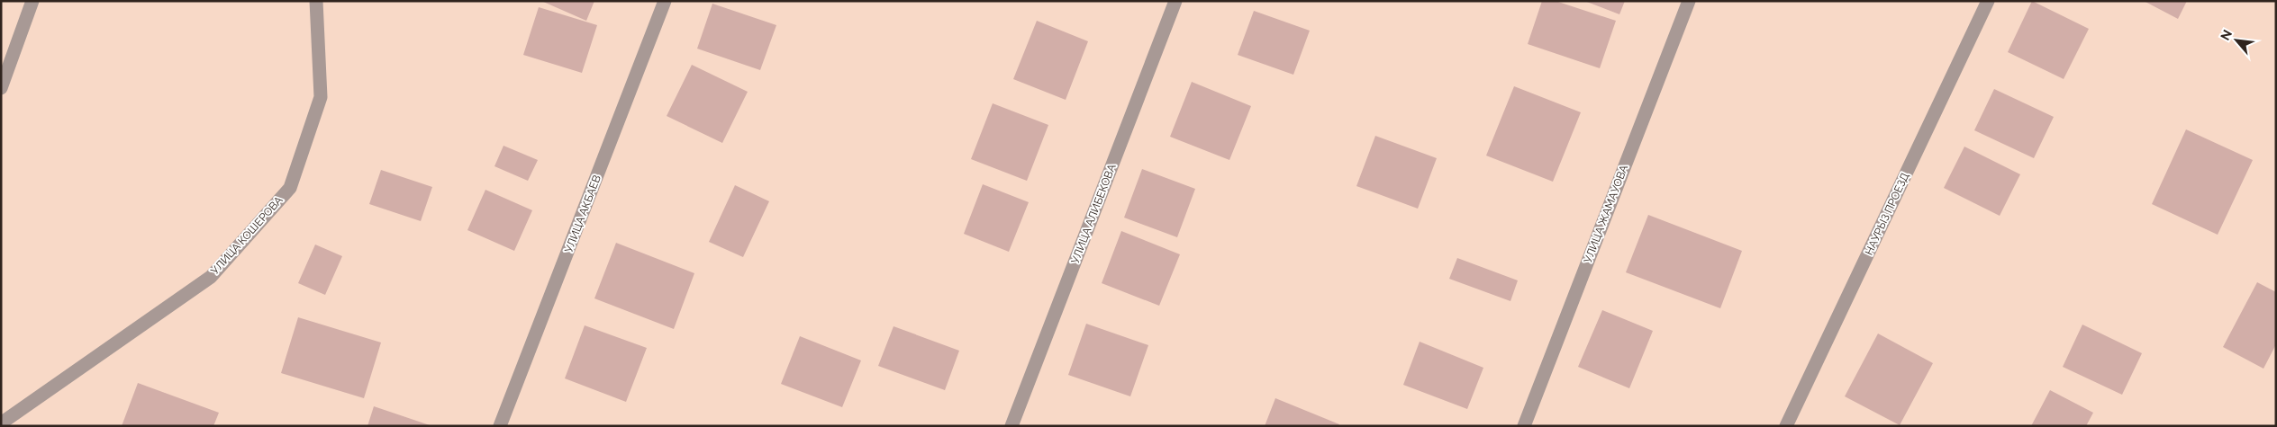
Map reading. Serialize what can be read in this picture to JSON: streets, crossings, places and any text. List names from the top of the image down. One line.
{"streets":{"street":["УЛИЦА АКБАЕВ","УЛИЦА АЛИБЕКОВА","УЛИЦА ЖАМАУОВА","НАУРЫЗ ПРОЕЗД","УЛИЦА КОШЕРОВА"]},"north":"top left"}
